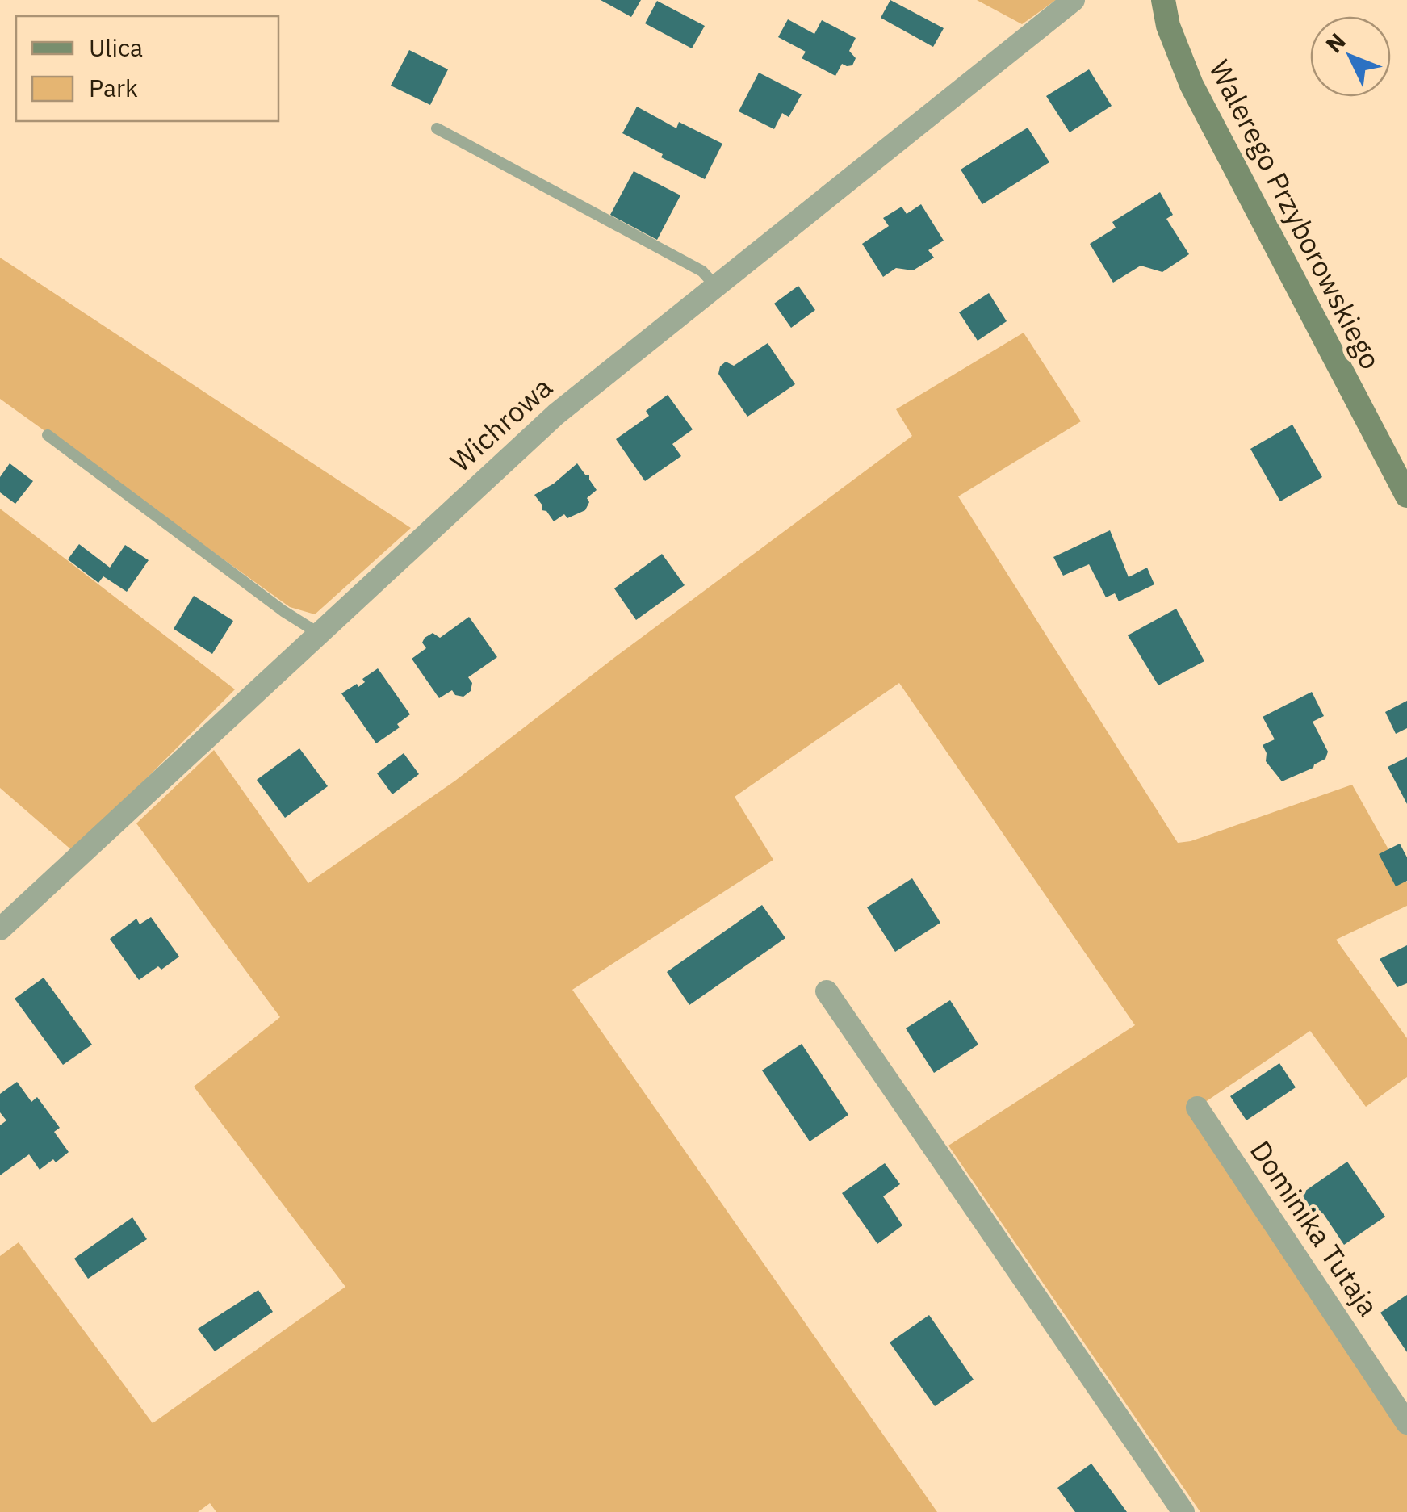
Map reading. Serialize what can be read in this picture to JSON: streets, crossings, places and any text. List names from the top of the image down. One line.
{"streets":{"street":["Walerego Przyborowskiego","Wichrowa","Dominika Tutaja"]},"legend":["Ulica","Park"],"north":"top left"}
